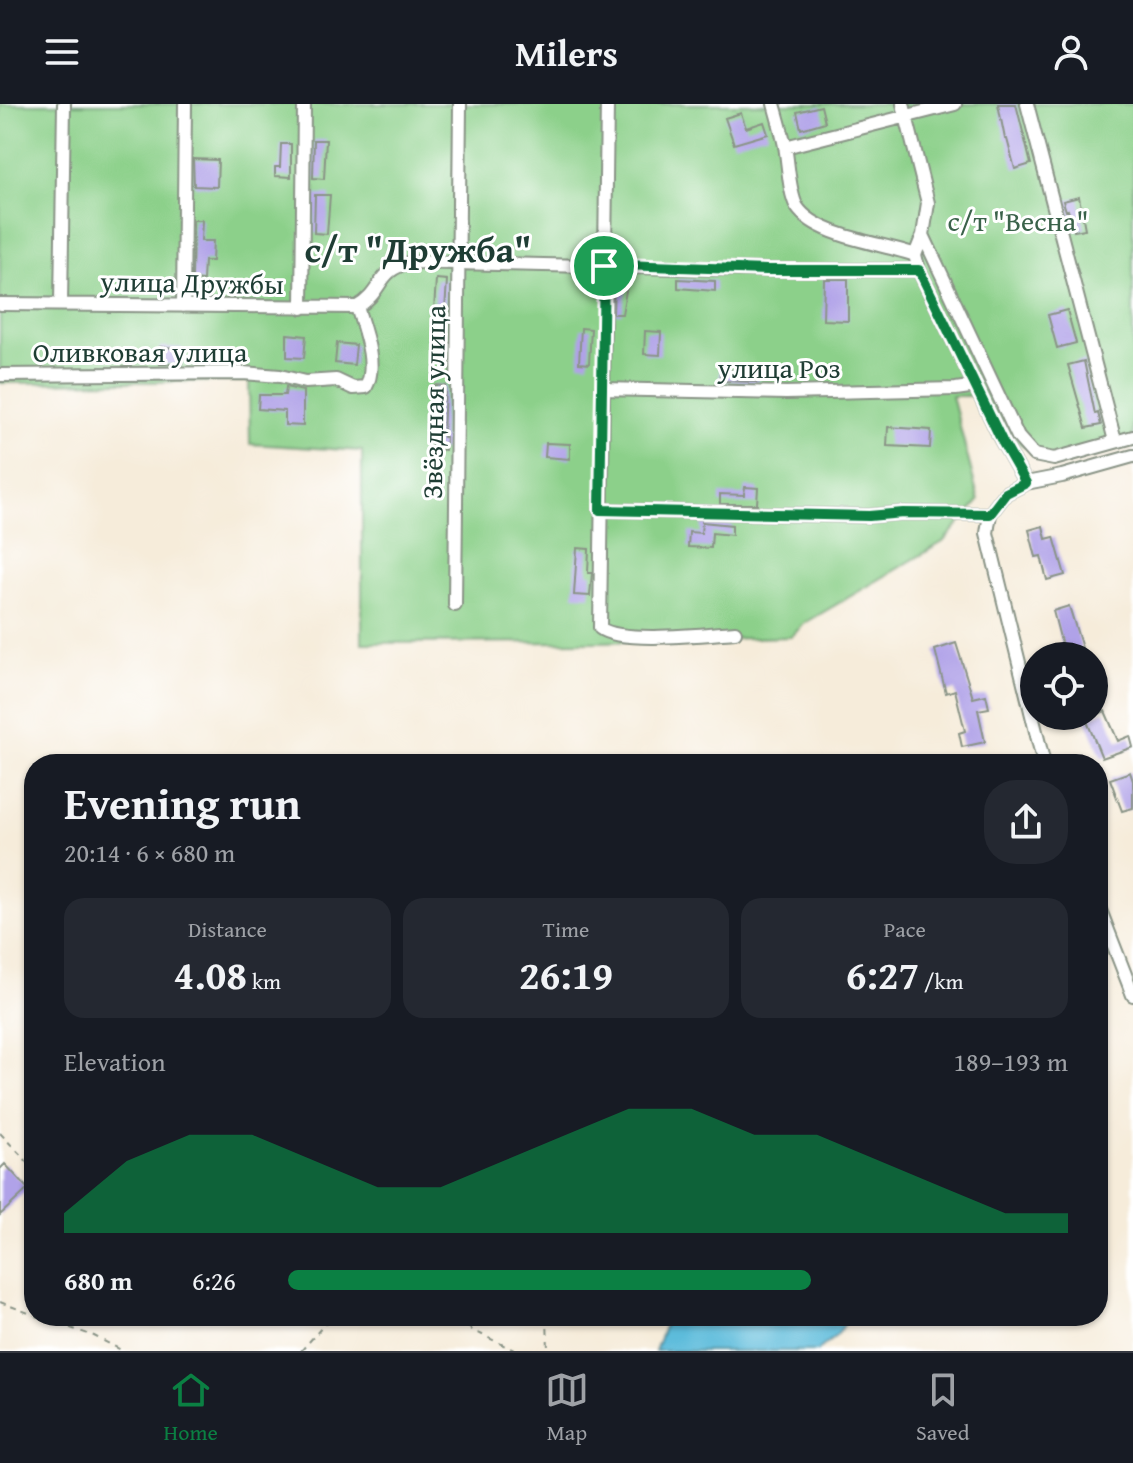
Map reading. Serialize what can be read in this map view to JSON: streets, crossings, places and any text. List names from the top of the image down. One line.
{"streets":{"street":["улица Дружбы","Оливковая улица","улица Роз","Звёздная улица"]},"crossings":[["улица Дружбы","Оливковая улица"]],"districts":["с/т \"Дружба\""],"parks":["с/т \"Весна\""],"page":{"header":"Milers","heading":["Evening run","20:14 · 6 × 680 m"],"stats":[["Distance","4.08 km"],["Time","26:19"],["Pace","6:27 /km"]],"chart":["Elevation","189–193 m"],"list":[{"name":"680 m","note":"6:26"}],"tabs":["Home","Map","Saved"]}}
